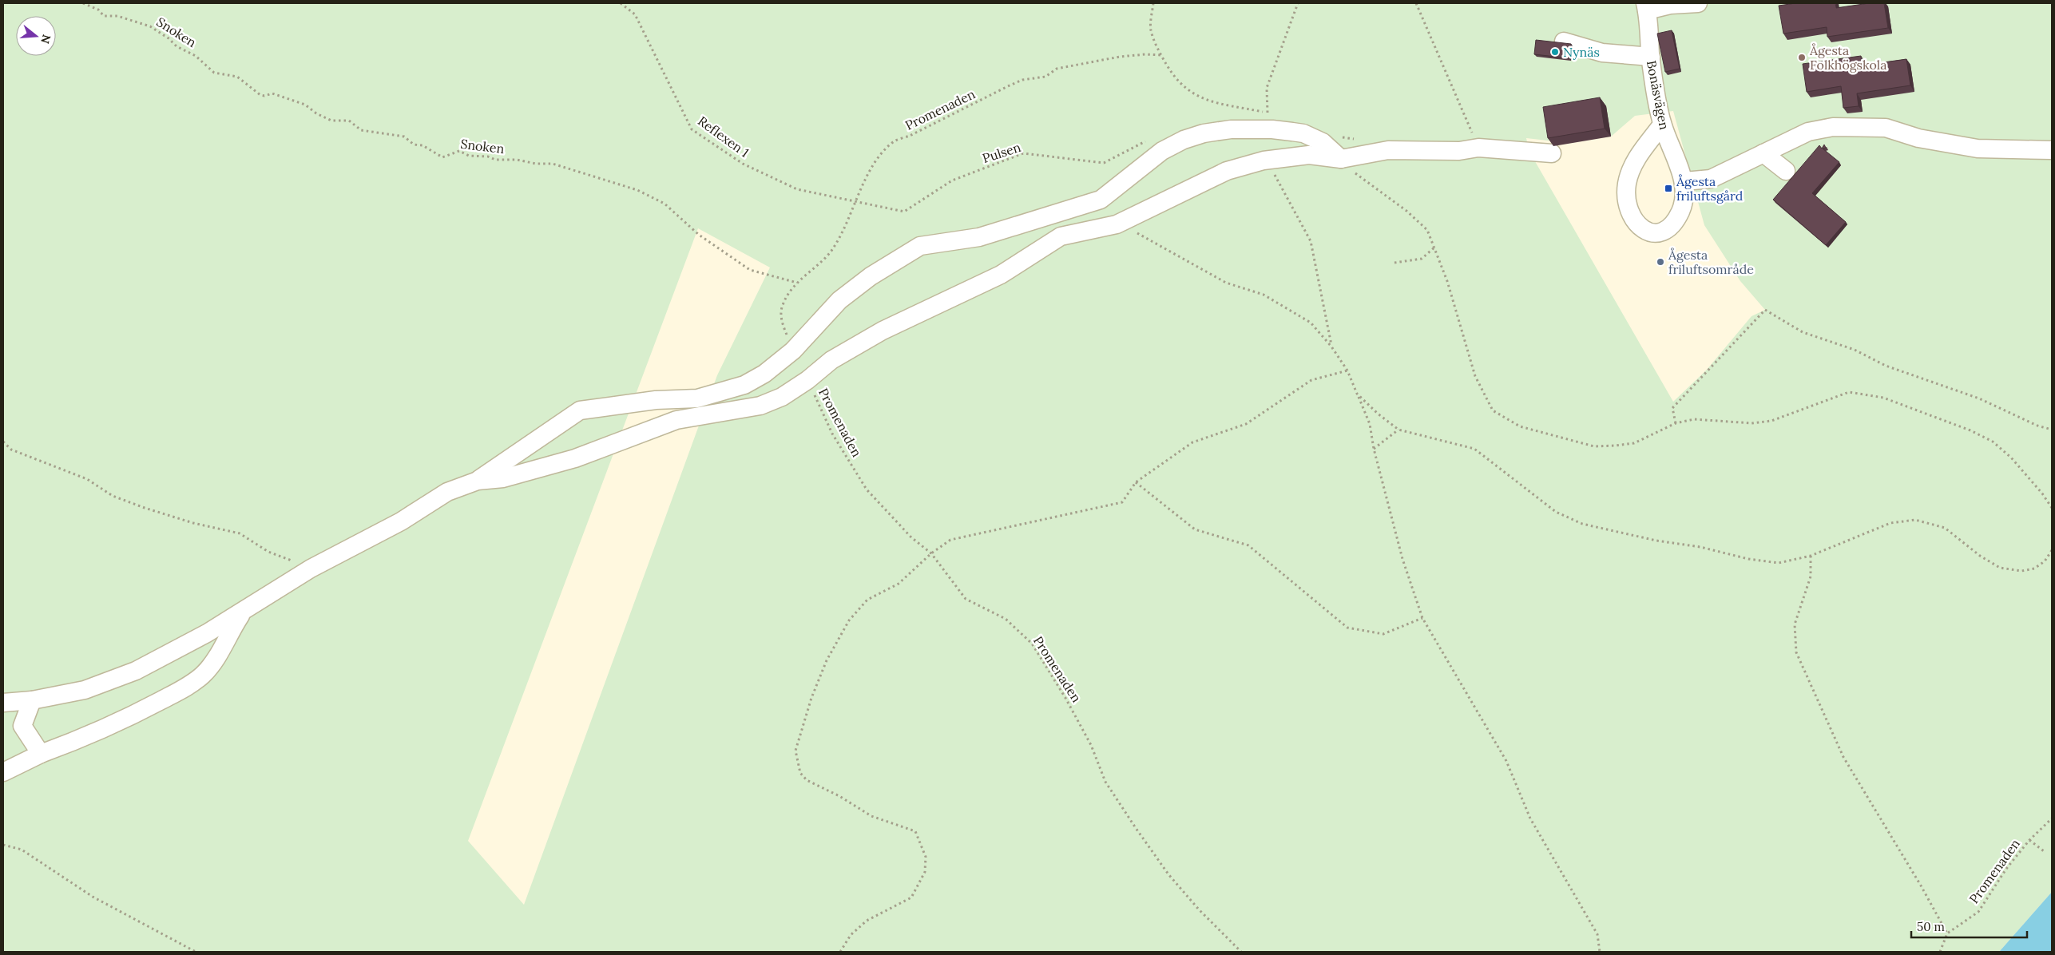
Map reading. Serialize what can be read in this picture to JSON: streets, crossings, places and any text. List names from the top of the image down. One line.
{"streets":{"street":["Bonäsvägen"],"path":["Snoken","Promenaden","Reflexen 1","Pulsen"]},"crossings":[["Snoken","Promenaden"],["Promenaden","Reflexen 1"],["Promenaden","Pulsen"],["Reflexen 1","Pulsen"]],"places":{"other":["Nynäs","Ågesta Folkhögskola","Ågesta friluftsområde"],"transit":["Ågesta friluftsgård"]},"scale_bar":"50 m","north":"right"}
